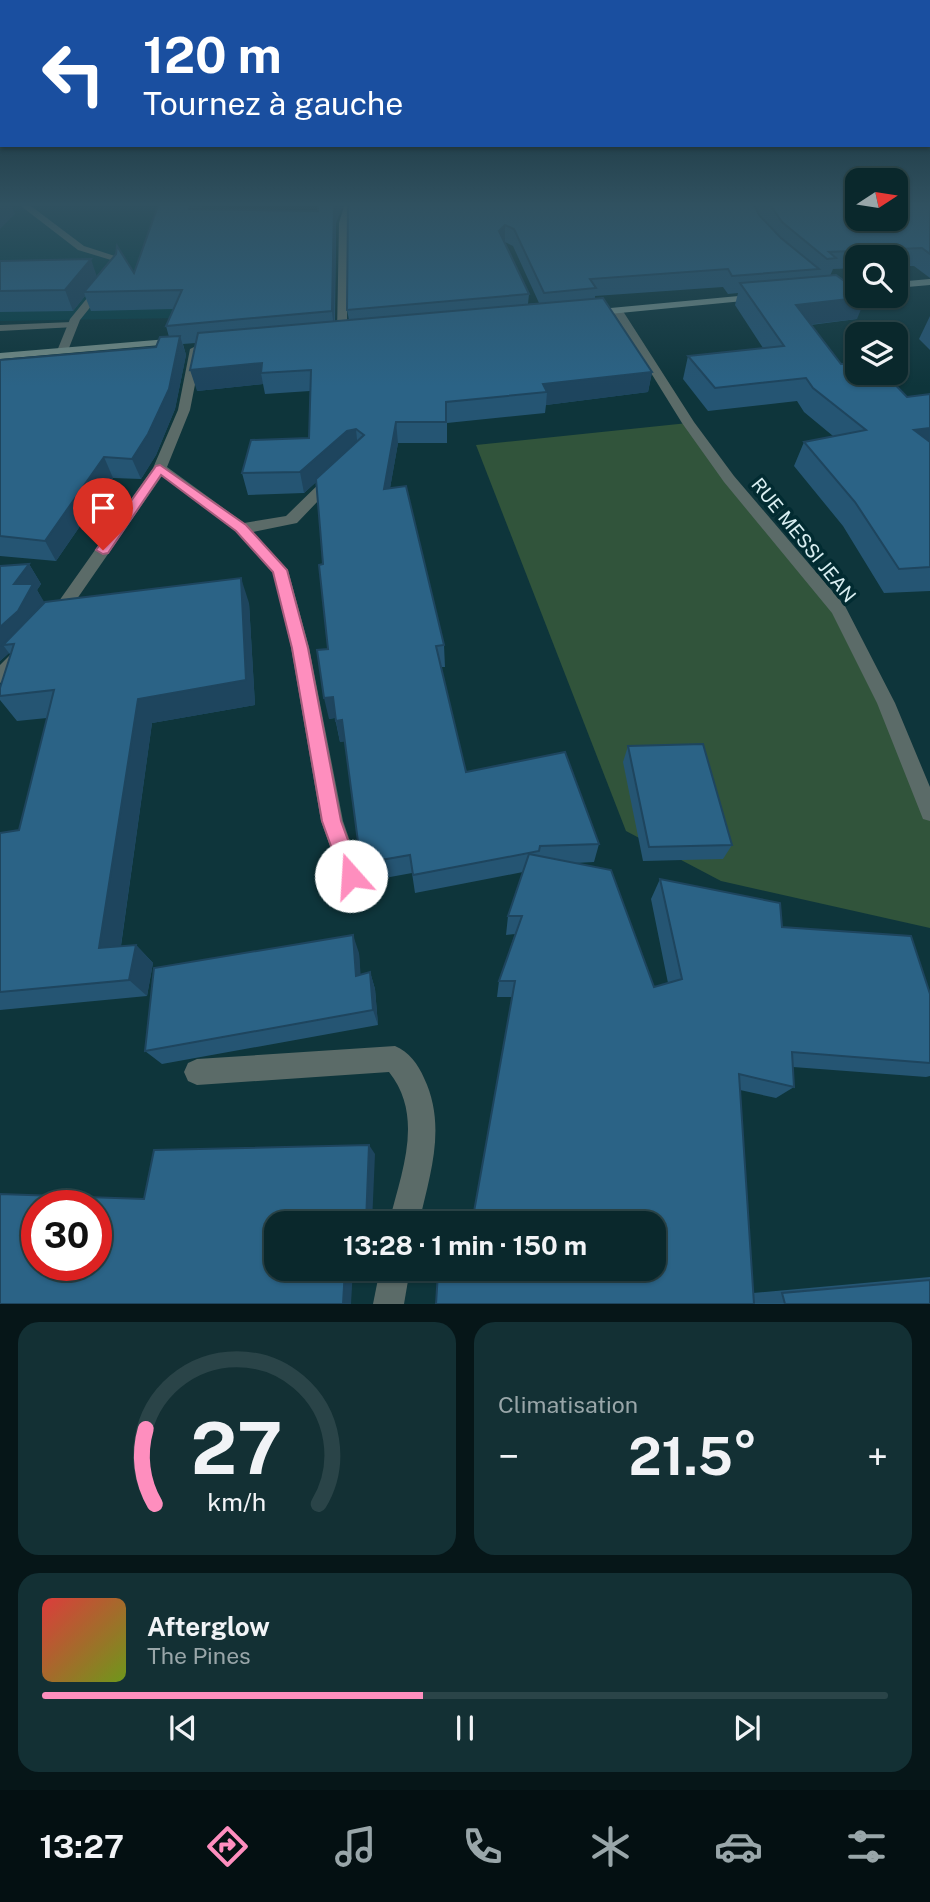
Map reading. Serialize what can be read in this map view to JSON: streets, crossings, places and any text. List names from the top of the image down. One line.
{"streets":{"street":["RUE MESSI JEAN"]},"north":"right","page":{"turn":["120 m","Tournez à gauche"],"limit":"30","trip":"13:28 · 1 min · 150 m","tile":"Climatisation","heat":["−","21.5°","+"],"song":["Afterglow","The Pines"],"tabs":"13:27","gauge":["27","km/h"]}}
